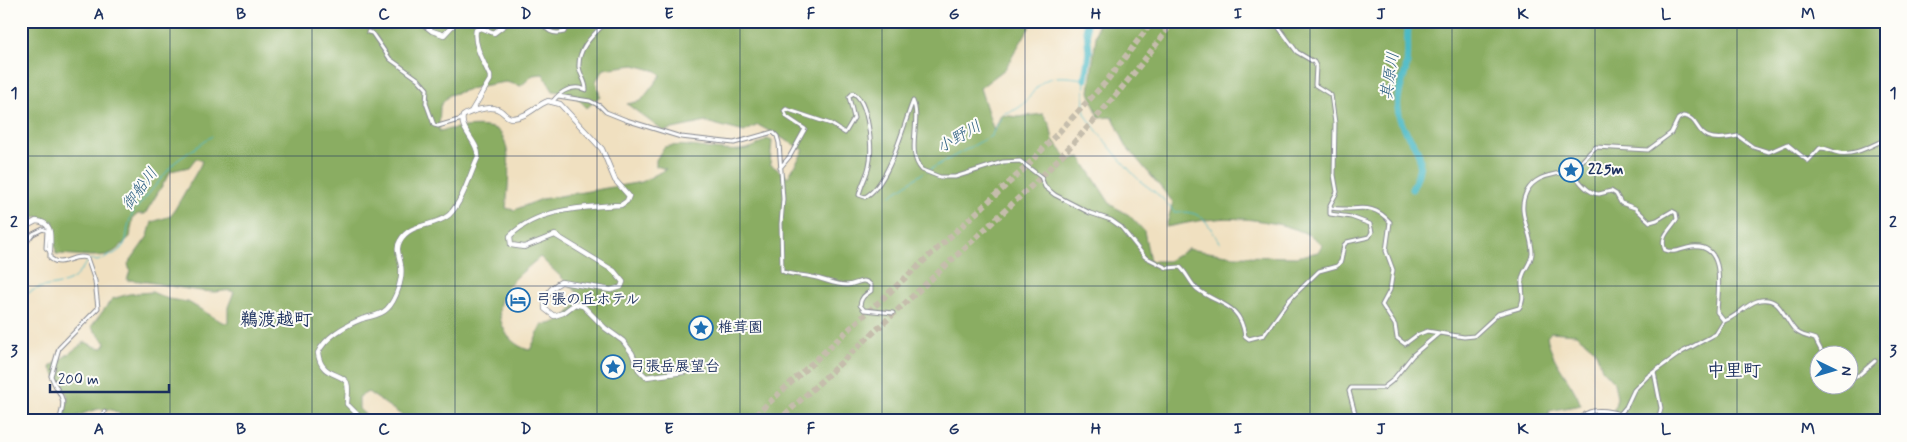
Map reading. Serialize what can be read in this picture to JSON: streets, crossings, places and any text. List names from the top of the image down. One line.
{"districts":["鵜渡越町","中里町"],"water":["其原川","小野川","御船川"],"places":{"place":["225m","椎茸園","弓張岳展望台"],"hotel":["弓張の丘ホテル"]},"scale_bar":"200 m","north":"right","grid":{"columns":["A","B","C","D","E","F","G","H","I","J","K","L","M"],"rows":["1","2","3"]}}
